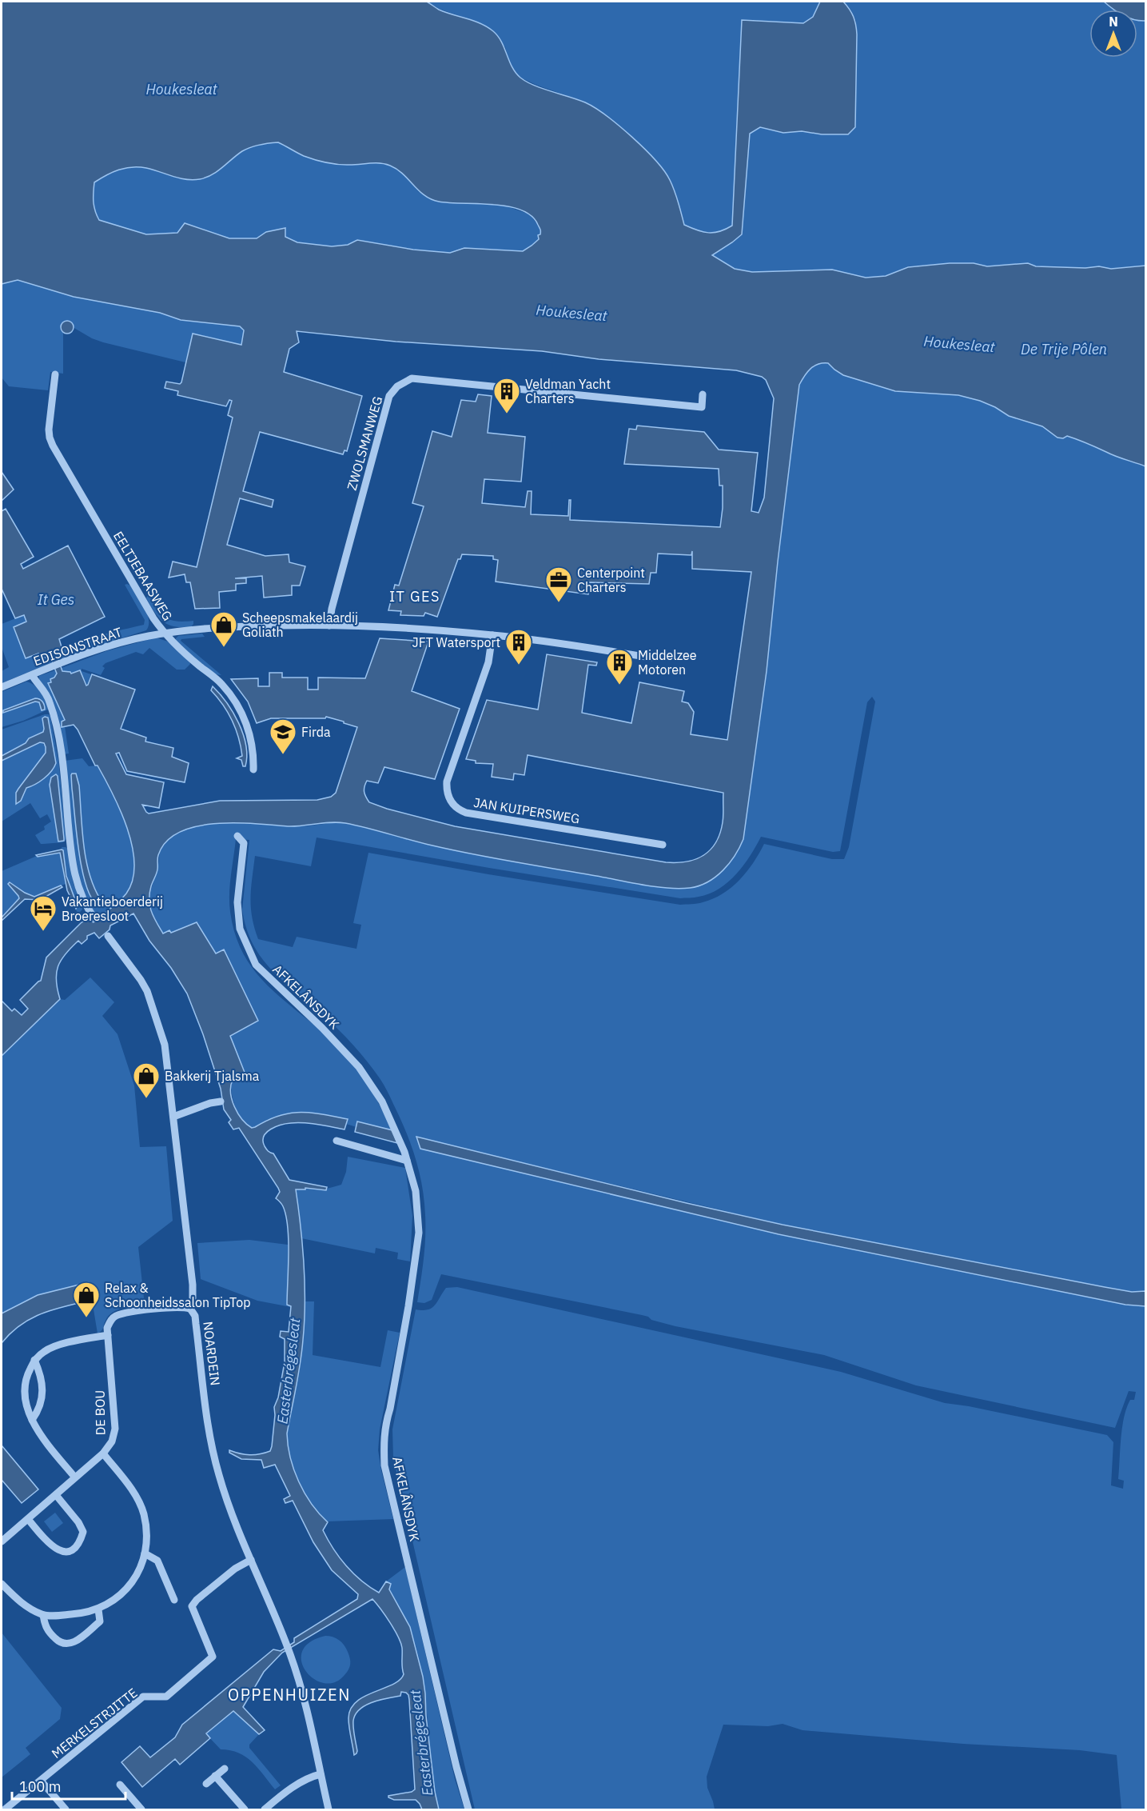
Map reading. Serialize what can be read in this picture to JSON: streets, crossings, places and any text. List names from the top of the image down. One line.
{"streets":{"street":["ZWOLSMANWEG","EELTJEBAASWEG","EDISONSTRAAT","JAN KUIPERSWEG","AFKELÂNSDYK","NOARDEIN","DE BOU","MERKELSTRJITTE"]},"crossings":[["ZWOLSMANWEG","EDISONSTRAAT"],["EELTJEBAASWEG","EDISONSTRAAT"],["EDISONSTRAAT","JAN KUIPERSWEG"],["NOARDEIN","MERKELSTRJITTE"]],"districts":["IT GES","OPPENHUIZEN"],"water":["Houkesleat","De Trije Pôlen","It Ges","Easterbrégesleat"],"places":{"building":["Veldman Yacht Charters","JFT Watersport","Middelzee Motoren"],"office":["Centerpoint Charters"],"shop":["Scheepsmakelaardij Goliath","Bakkerij Tjalsma","Relax & Schoonheidssalon TipTop"],"school or university":["Firda"],"hotel":["Vakantieboerderij Broeresloot"]},"scale_bar":"100 m","north":"top"}
